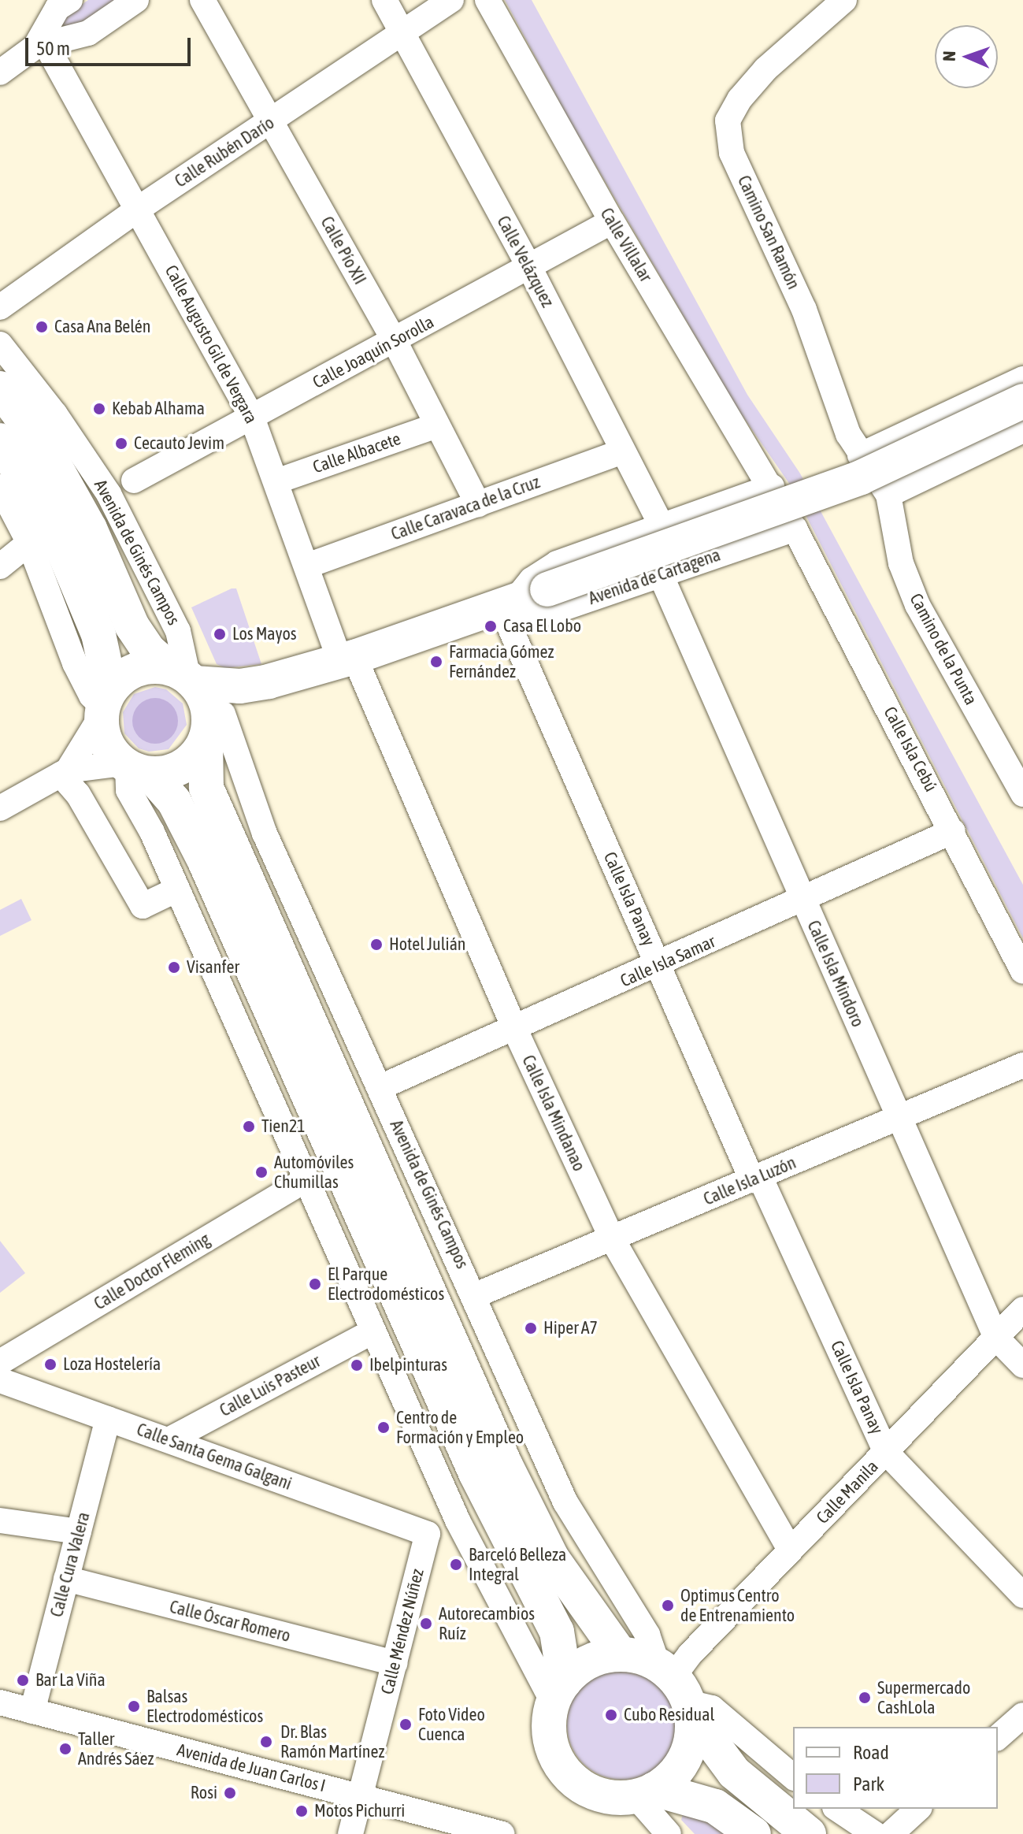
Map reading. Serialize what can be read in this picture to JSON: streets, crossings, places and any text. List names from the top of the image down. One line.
{"streets":{"main road":["Avenida de Ginés Campos","Avenida de Cartagena"],"street":["Calle Rubén Darío","Camino San Ramón","Calle Villalar","Calle Pío XII","Calle Velázquez","Calle Augusto Gil de Vergara","Calle Joaquín Sorolla","Calle Albacete","Calle Caravaca de la Cruz","Camino de la Punta","Calle Isla Cebú","Calle Isla Panay","Calle Isla Samar","Calle Isla Mindoro","Calle Isla Mindanao","Calle Isla Luzón","Calle Doctor Fleming","Calle Luis Pasteur","Calle Santa Gema Galgani","Calle Manila","Calle Cura Valera","Calle Óscar Romero","Calle Méndez Núñez","Avenida de Juan Carlos I"]},"crossings":[["Calle Rubén Darío","Calle Pío XII"],["Calle Rubén Darío","Calle Velázquez"],["Calle Rubén Darío","Calle Augusto Gil de Vergara"],["Camino San Ramón","Camino de la Punta"],["Calle Villalar","Calle Joaquín Sorolla"],["Calle Villalar","Avenida de Cartagena"],["Calle Villalar","Calle Isla Cebú"],["Calle Pío XII","Calle Joaquín Sorolla"],["Calle Pío XII","Calle Albacete"],["Calle Pío XII","Calle Caravaca de la Cruz"],["Calle Velázquez","Calle Joaquín Sorolla"],["Calle Velázquez","Calle Caravaca de la Cruz"],["Calle Velázquez","Avenida de Cartagena"],["Calle Augusto Gil de Vergara","Calle Joaquín Sorolla"],["Calle Augusto Gil de Vergara","Calle Albacete"],["Calle Augusto Gil de Vergara","Calle Caravaca de la Cruz"],["Calle Augusto Gil de Vergara","Avenida de Cartagena"],["Calle Augusto Gil de Vergara","Calle Isla Mindanao"],["Avenida de Ginés Campos","Calle Isla Samar"],["Avenida de Ginés Campos","Calle Isla Luzón"],["Avenida de Ginés Campos","Calle Manila"],["Avenida de Cartagena","Calle Isla Cebú"],["Avenida de Cartagena","Calle Isla Panay"],["Avenida de Cartagena","Calle Isla Mindoro"],["Avenida de Cartagena","Calle Isla Mindanao"],["Calle Isla Cebú","Calle Isla Samar"],["Calle Isla Panay","Calle Isla Samar"],["Calle Isla Panay","Calle Isla Luzón"],["Calle Isla Panay","Calle Manila"],["Calle Isla Samar","Calle Isla Mindoro"],["Calle Isla Samar","Calle Isla Mindanao"],["Calle Isla Mindoro","Calle Isla Luzón"],["Calle Isla Mindoro","Calle Manila"],["Calle Isla Mindanao","Calle Isla Luzón"],["Calle Isla Mindanao","Calle Manila"],["Calle Luis Pasteur","Calle Santa Gema Galgani"],["Calle Santa Gema Galgani","Calle Cura Valera"],["Calle Santa Gema Galgani","Calle Méndez Núñez"],["Calle Cura Valera","Calle Óscar Romero"],["Calle Cura Valera","Avenida de Juan Carlos I"],["Calle Óscar Romero","Calle Méndez Núñez"],["Calle Méndez Núñez","Avenida de Juan Carlos I"]],"places":["Casa Ana Belén","Kebab Alhama","Cecauto Jevim","Casa El Lobo","Los Mayos","Farmacia Gómez Fernández","Hotel Julián","Visanfer","Tien21","Automóviles Chumillas","El Parque Electrodomésticos","Hiper A7","Loza Hostelería","Ibelpinturas","Centro de Formación y Empleo","Barceló Belleza Integral","Optimus Centro de Entrenamiento","Autorecambios Ruíz","Bar La Viña","Supermercado CashLola","Balsas Electrodomésticos","Cubo Residual","Foto Video Cuenca","Dr. Blas Ramón Martínez","Taller Andrés Sáez","Rosi","Motos Pichurri"],"legend":["Road","Park"],"scale_bar":"50 m","north":"left"}
